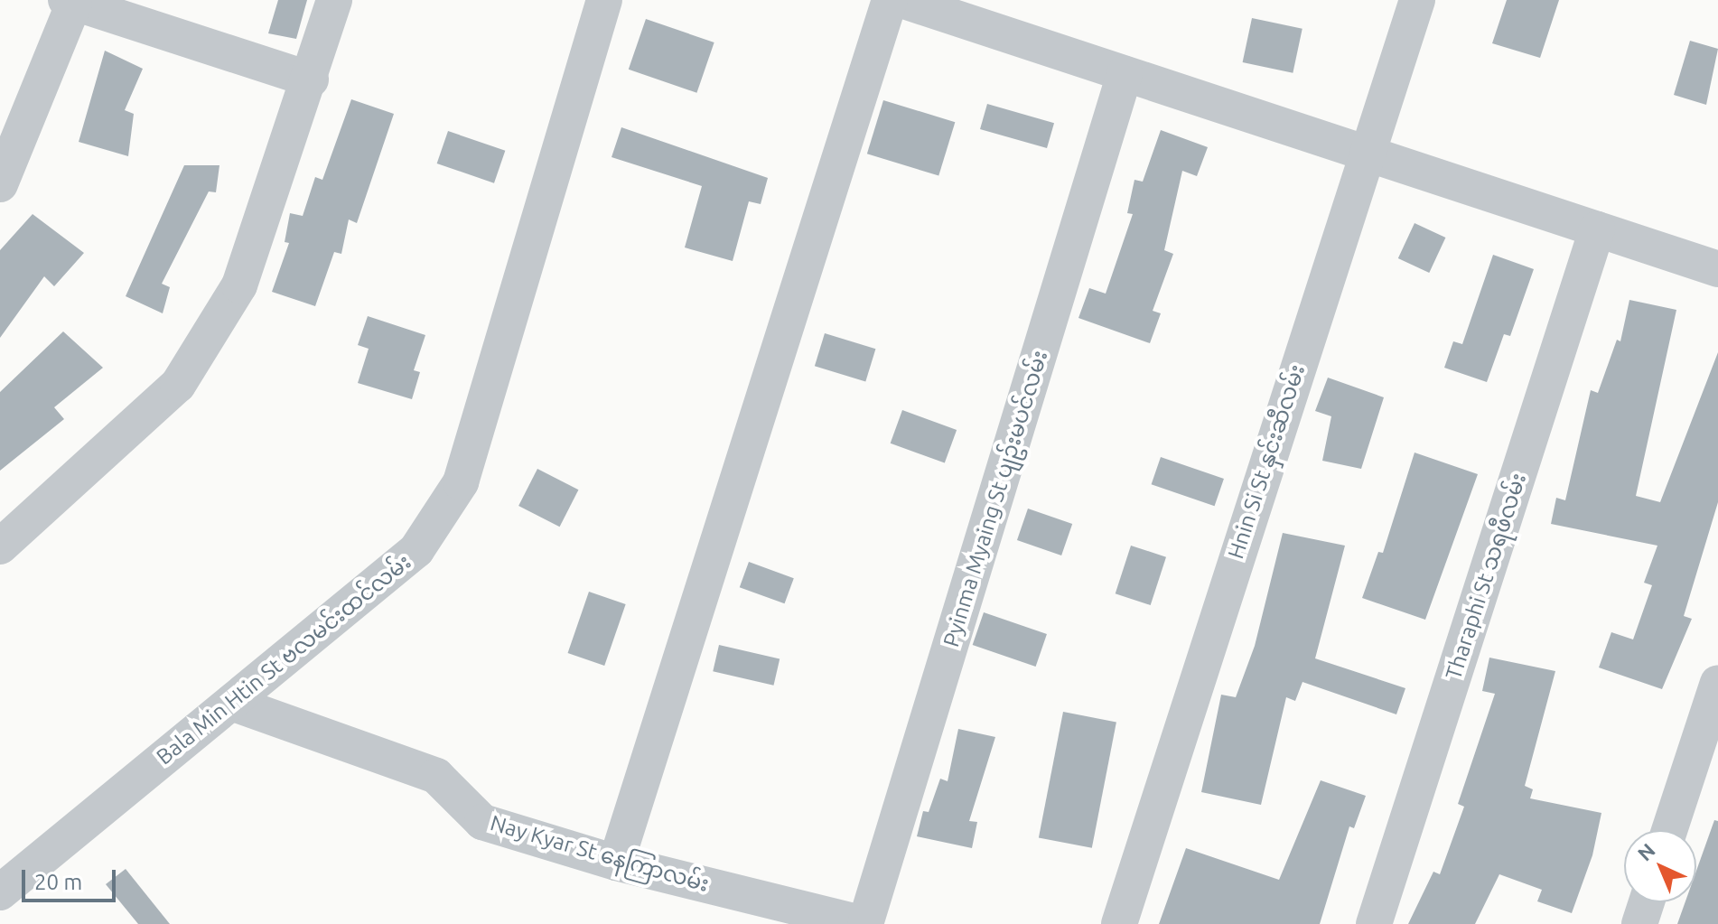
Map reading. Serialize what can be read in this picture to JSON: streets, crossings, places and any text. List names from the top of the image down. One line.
{"streets":{"street":["Hnin Si St နှင်းဆီလမ်း","Pyinma Myaing St ပျဥ်းမပင်လမ်း","Tharaphi St သရဖီလမ်း","Bala Min Htin St ဗလမင်းထင်လမ်း","Nay Kyar St နေကြာလမ်း"]},"crossings":[["Pyinma Myaing St ပျဥ်းမပင်လမ်း","Nay Kyar St နေကြာလမ်း"],["Bala Min Htin St ဗလမင်းထင်လမ်း","Nay Kyar St နေကြာလမ်း"]],"scale_bar":"20 m","north":"top left"}
